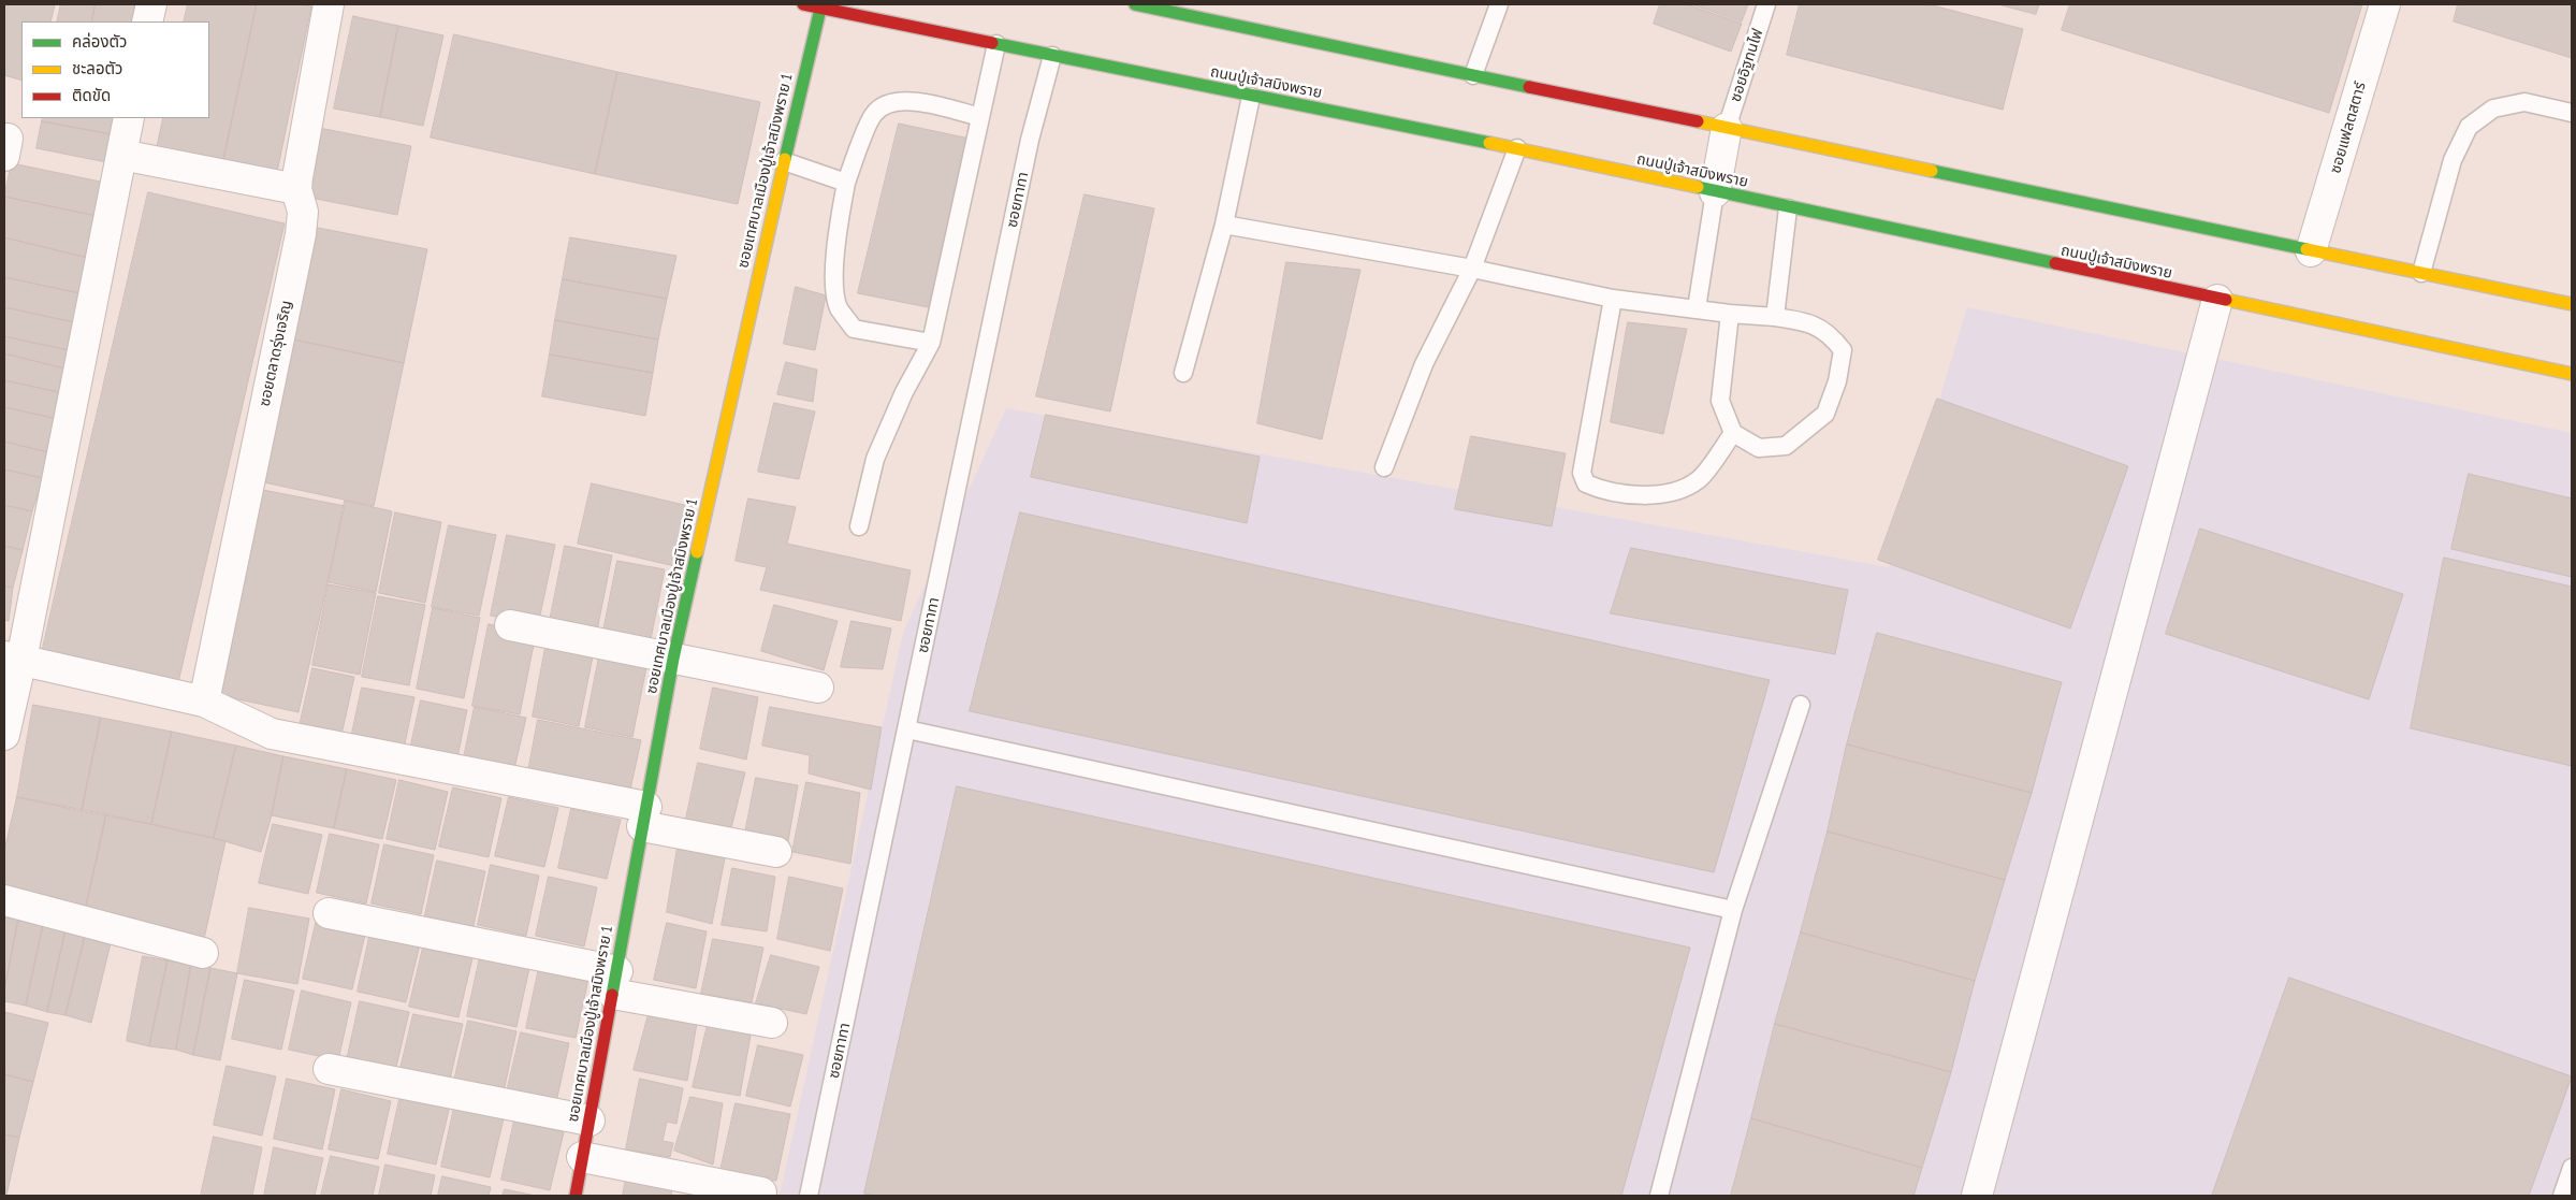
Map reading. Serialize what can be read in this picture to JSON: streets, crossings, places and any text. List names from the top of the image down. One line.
{"streets":{"main road":["ถนนปู่เจ้าสมิงพราย","ซอยเทศบาลเมืองปู่เจ้าสมิงพราย 1"],"street":["ซอยแฟลตสตาร์","ซอยตลาดรุ่งเจริญ"],"lane":["ซอยอิฐทนไฟ","ซอยทาทา"]},"crossings":[["ถนนปู่เจ้าสมิงพราย","ซอยเทศบาลเมืองปู่เจ้าสมิงพราย 1"],["ถนนปู่เจ้าสมิงพราย","ซอยทาทา"]],"legend":["คล่องตัว","ชะลอตัว","ติดขัด"]}
